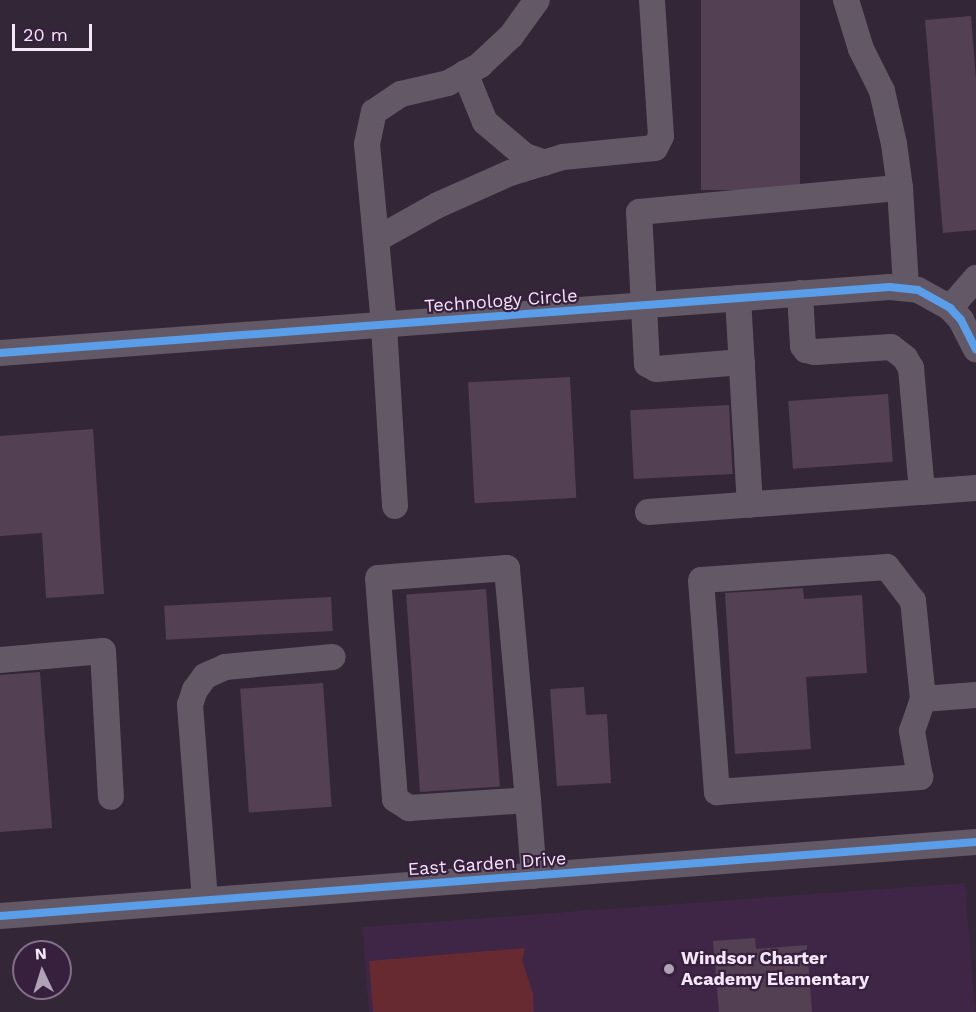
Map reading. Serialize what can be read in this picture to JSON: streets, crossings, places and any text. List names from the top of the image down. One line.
{"streets":{"street":["Technology Circle","East Garden Drive"]},"places":["Windsor Charter Academy Elementary"],"scale_bar":"20 m","north":"top"}
